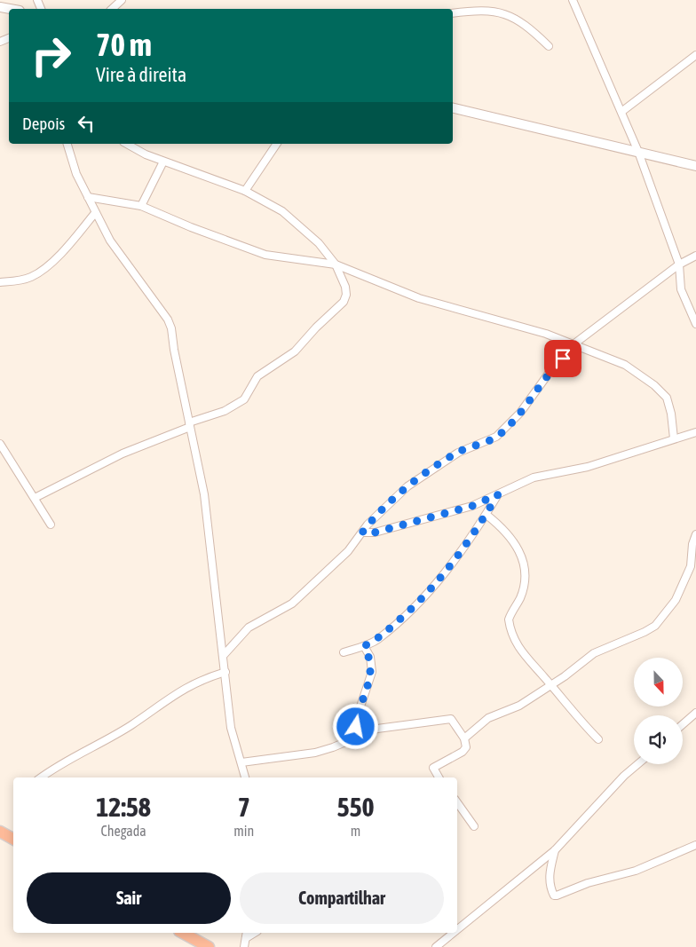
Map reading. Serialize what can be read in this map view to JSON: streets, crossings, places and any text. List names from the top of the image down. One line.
{"north":"bottom","page":{"turn":["70 m","Vire à direita"],"then":"Depois","eta":["12:58","Chegada","7","min","550","m"],"buttons":["Sair","Compartilhar"]}}
